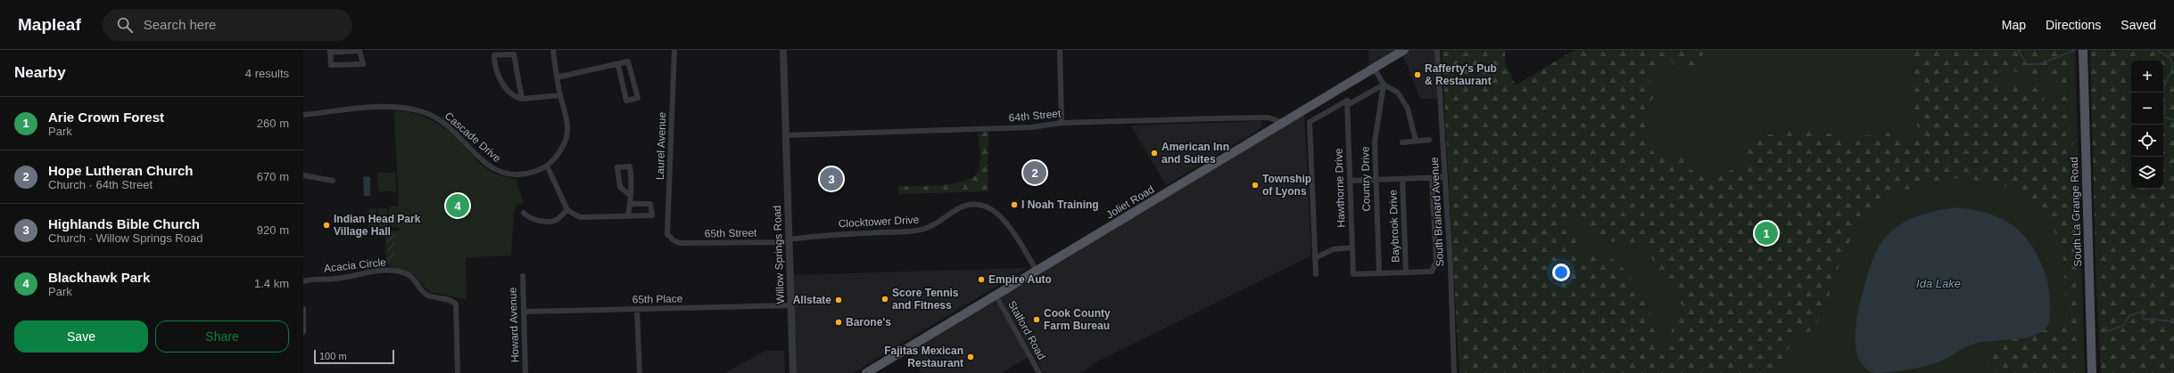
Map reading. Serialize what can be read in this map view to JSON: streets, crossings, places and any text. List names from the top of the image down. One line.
{"streets":{"main road":["Joliet Road","South La Grange Road"],"street":["64th Street","Cascade Drive","Laurel Avenue","Country Drive","Hawthorne Drive","South Brainard Avenue","Clocktower Drive","Baybrook Drive","65th Street","Willow Springs Road","Acacia Circle","65th Place","Howard Avenue","Stalford Road"]},"crossings":[["64th Street","Joliet Road"],["64th Street","Willow Springs Road"],["Laurel Avenue","65th Street"],["Country Drive","Hawthorne Drive"],["Joliet Road","Clocktower Drive"],["Joliet Road","Stalford Road"],["Clocktower Drive","65th Street"],["Clocktower Drive","Willow Springs Road"],["65th Street","Willow Springs Road"],["Willow Springs Road","65th Place"],["65th Place","Howard Avenue"]],"water":["Ida Lake"],"places":["Rafferty's Pub & Restaurant","American Inn and Suites","Township of Lyons","I Noah Training","Indian Head Park Village Hall","Empire Auto","Score Tennis and Fitness","Allstate","Cook County Farm Bureau","Barone's","Fajitas Mexican Restaurant"],"scale_bar":"100 m","page":{"header":"Mapleaf","search":"Search here","nav":["Map","Directions","Saved"],"heading":["Nearby","4 results"],"map_buttons":["+","−"],"list":[{"mark":"1","name":"Arie Crown Forest","note":"Park","value":"260 m"},{"mark":"2","name":"Hope Lutheran Church","note":"Church · 64th Street","value":"670 m"},{"mark":"3","name":"Highlands Bible Church","note":"Church · Willow Springs Road","value":"920 m"},{"mark":"4","name":"Blackhawk Park","note":"Park","value":"1.4 km"}],"pins":["2","3","4","1"],"buttons":["Save","Share"],"scale":"100 m"}}
